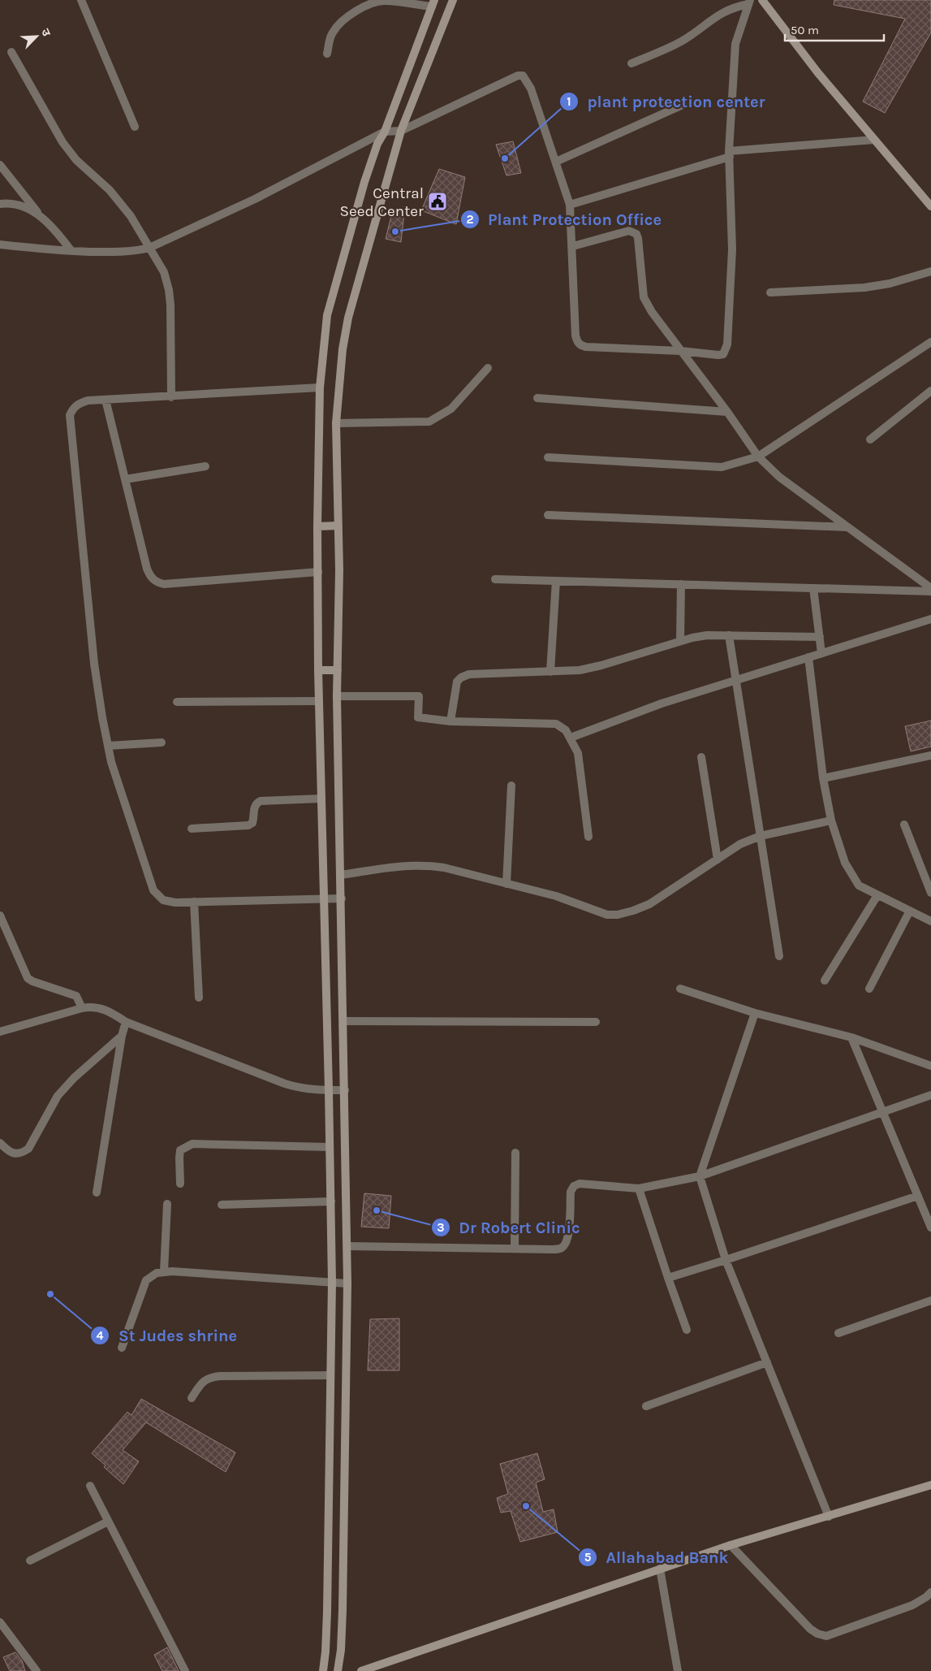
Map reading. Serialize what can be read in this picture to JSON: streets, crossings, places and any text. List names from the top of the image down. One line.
{"places":{"other":["plant protection center","Plant Protection Office","Dr Robert Clinic","St Judes shrine","Allahabad Bank"],"public building":["Central Seed Center"]},"scale_bar":"50 m","north":"top right"}
